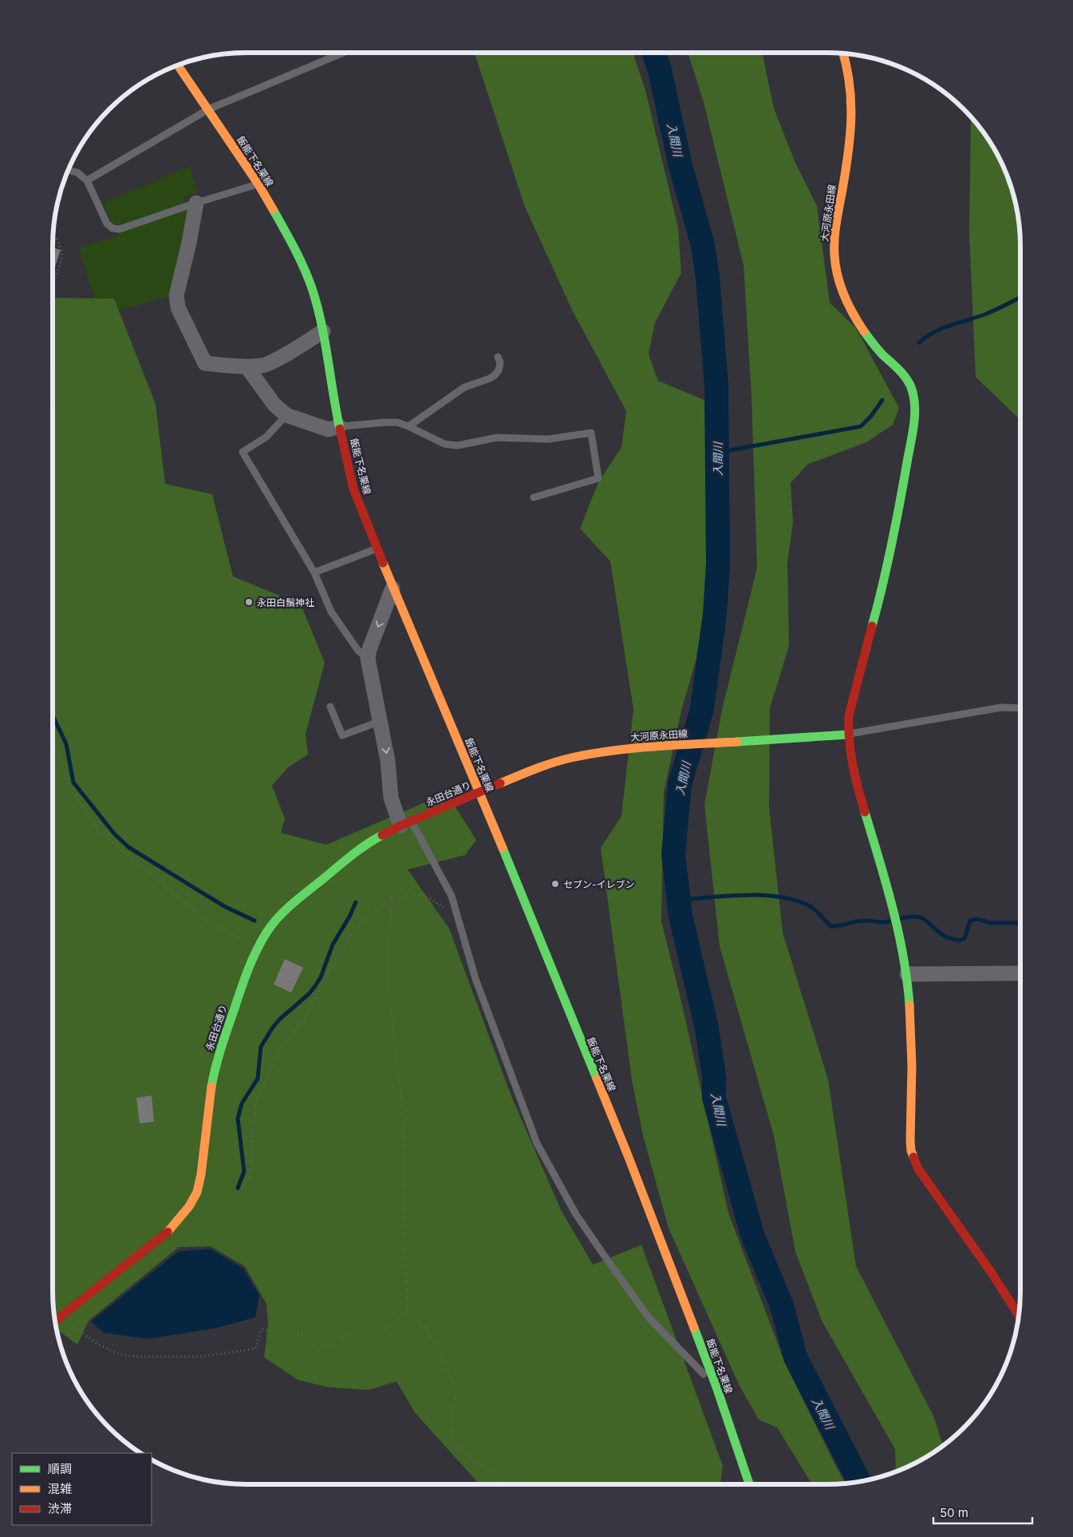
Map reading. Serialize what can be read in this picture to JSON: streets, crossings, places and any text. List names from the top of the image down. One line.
{"streets":{"street":["飯能下名栗線","大河原永田線","永田台通り"]},"crossings":[["飯能下名栗線","大河原永田線"],["飯能下名栗線","永田台通り"],["大河原永田線","永田台通り"]],"water":["入間川"],"places":["永田白鬚神社","セブン-イレブン"],"legend":["順調","混雑","渋滞"],"scale_bar":"50 m"}
